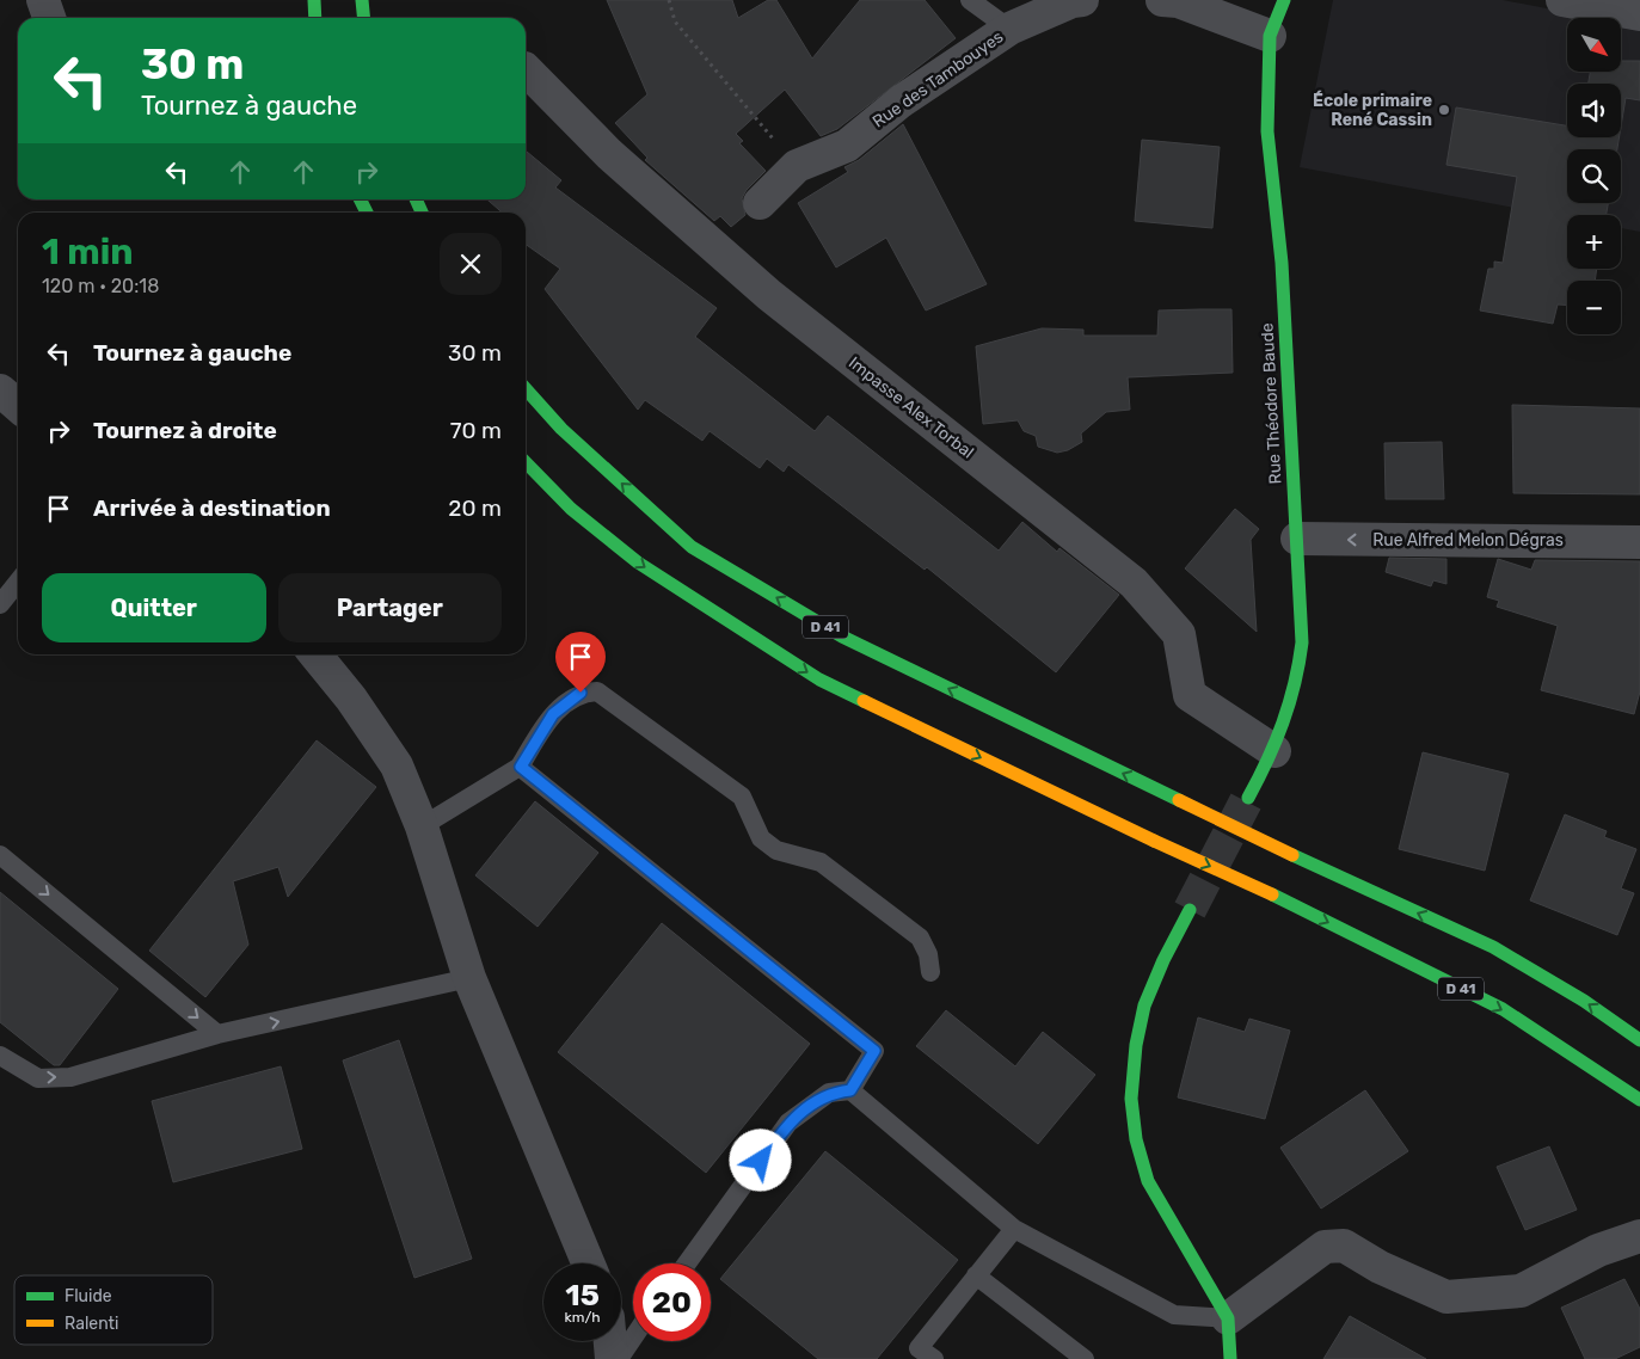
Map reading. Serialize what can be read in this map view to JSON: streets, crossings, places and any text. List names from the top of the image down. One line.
{"streets":{"main road":["Rue Théodore Baude","D 41"],"street":["Rue des Tambouyes","Impasse Alex Torbal","Rue Alfred Melon Dégras"]},"crossings":[["Rue Théodore Baude","Impasse Alex Torbal"],["Rue Théodore Baude","Rue Alfred Melon Dégras"]],"one_way":["Rue Alfred Melon Dégras"],"places":["École primaire René Cassin"],"legend":["Fluide","Ralenti"],"north":"bottom right","page":{"map_buttons":["+","−"],"turn":["30 m","Tournez à gauche"],"heading":["1 min","120 m · 20:18"],"list":[{"name":"Tournez à gauche","value":"30 m"},{"name":"Tournez à droite","value":"70 m"},{"name":"Arrivée à destination","value":"20 m"}],"buttons":["Quitter","Partager"],"speed":"15 km/h","limit":"20"}}
